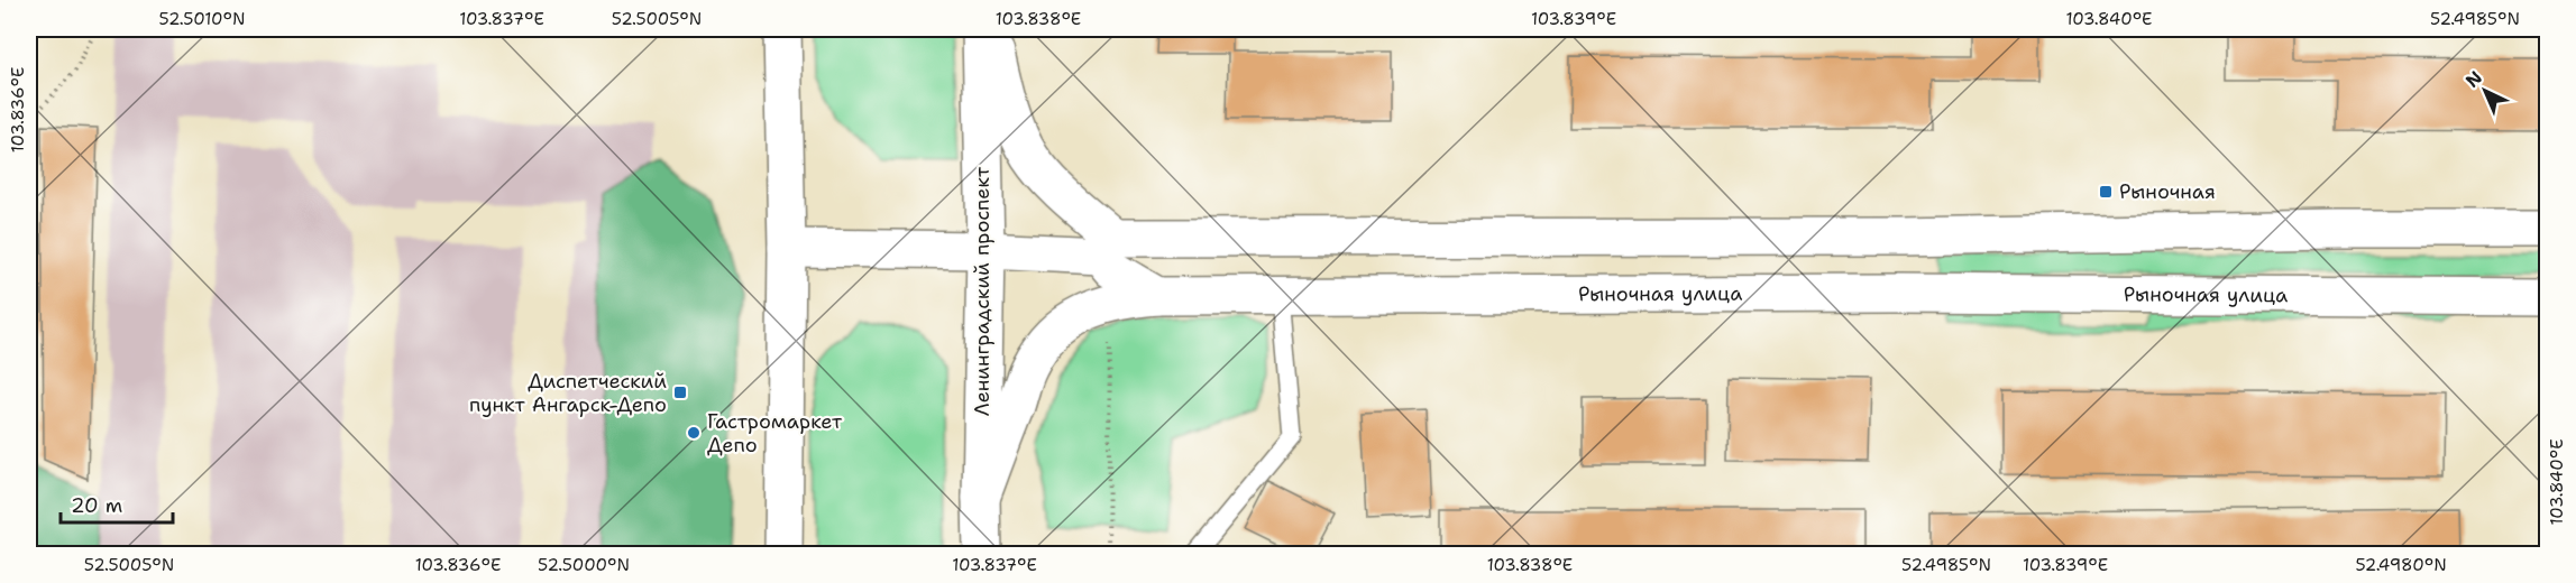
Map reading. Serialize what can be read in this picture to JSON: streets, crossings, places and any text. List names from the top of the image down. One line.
{"streets":{"street":["Ленинградский проспект","Рыночная улица"]},"crossings":[["Ленинградский проспект","Рыночная улица"]],"places":{"transit":["Рыночная","Диспетческий пункт Ангарск-Депо"],"other":["Гастромаркет Депо"]},"scale_bar":"20 m","north":"top left","coordinates":["52.5010°N","103.837°E","52.5005°N","103.838°E","103.839°E","103.840°E","52.4985°N","103.836°E","52.5000°N","52.4980°N"]}
